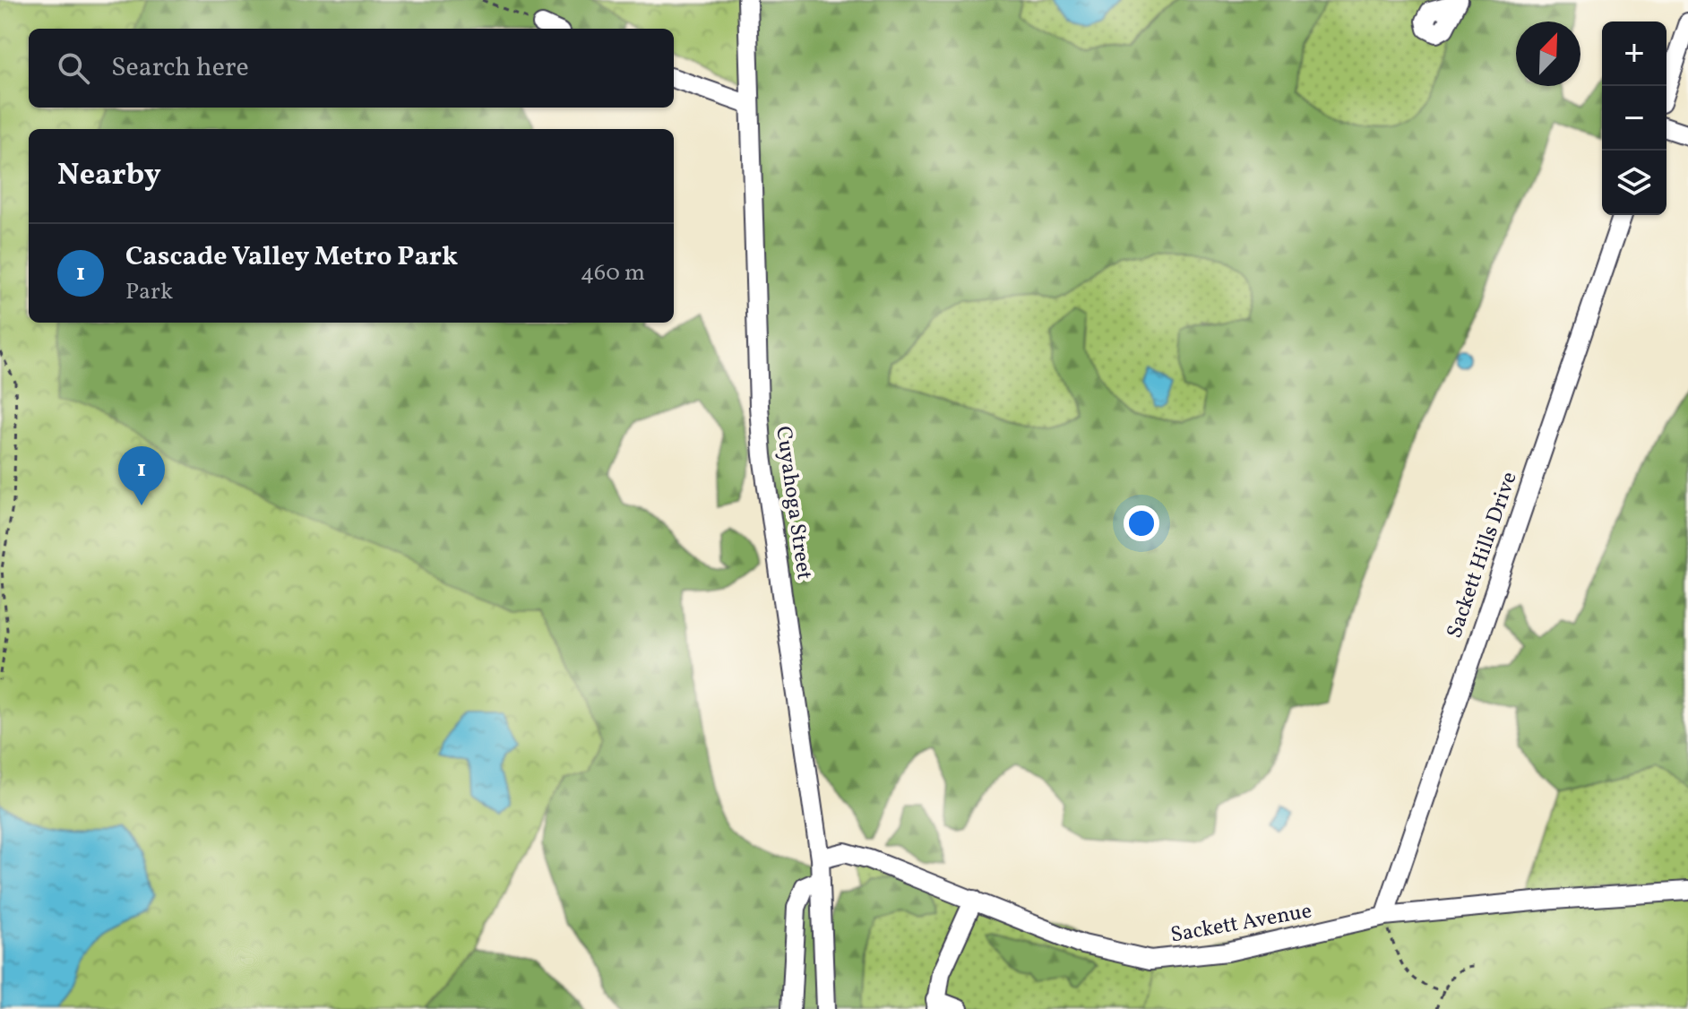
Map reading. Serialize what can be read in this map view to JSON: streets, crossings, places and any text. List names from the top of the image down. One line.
{"streets":{"street":["Cuyahoga Street","Sackett Hills Drive","Sackett Avenue"]},"crossings":[["Cuyahoga Street","Sackett Avenue"],["Sackett Hills Drive","Sackett Avenue"]],"north":"top right","page":{"map_buttons":["+","−"],"search":"Search here","heading":"Nearby","list":[{"mark":"1","name":"Cascade Valley Metro Park","note":"Park","value":"460 m"}],"pins":"1"}}
